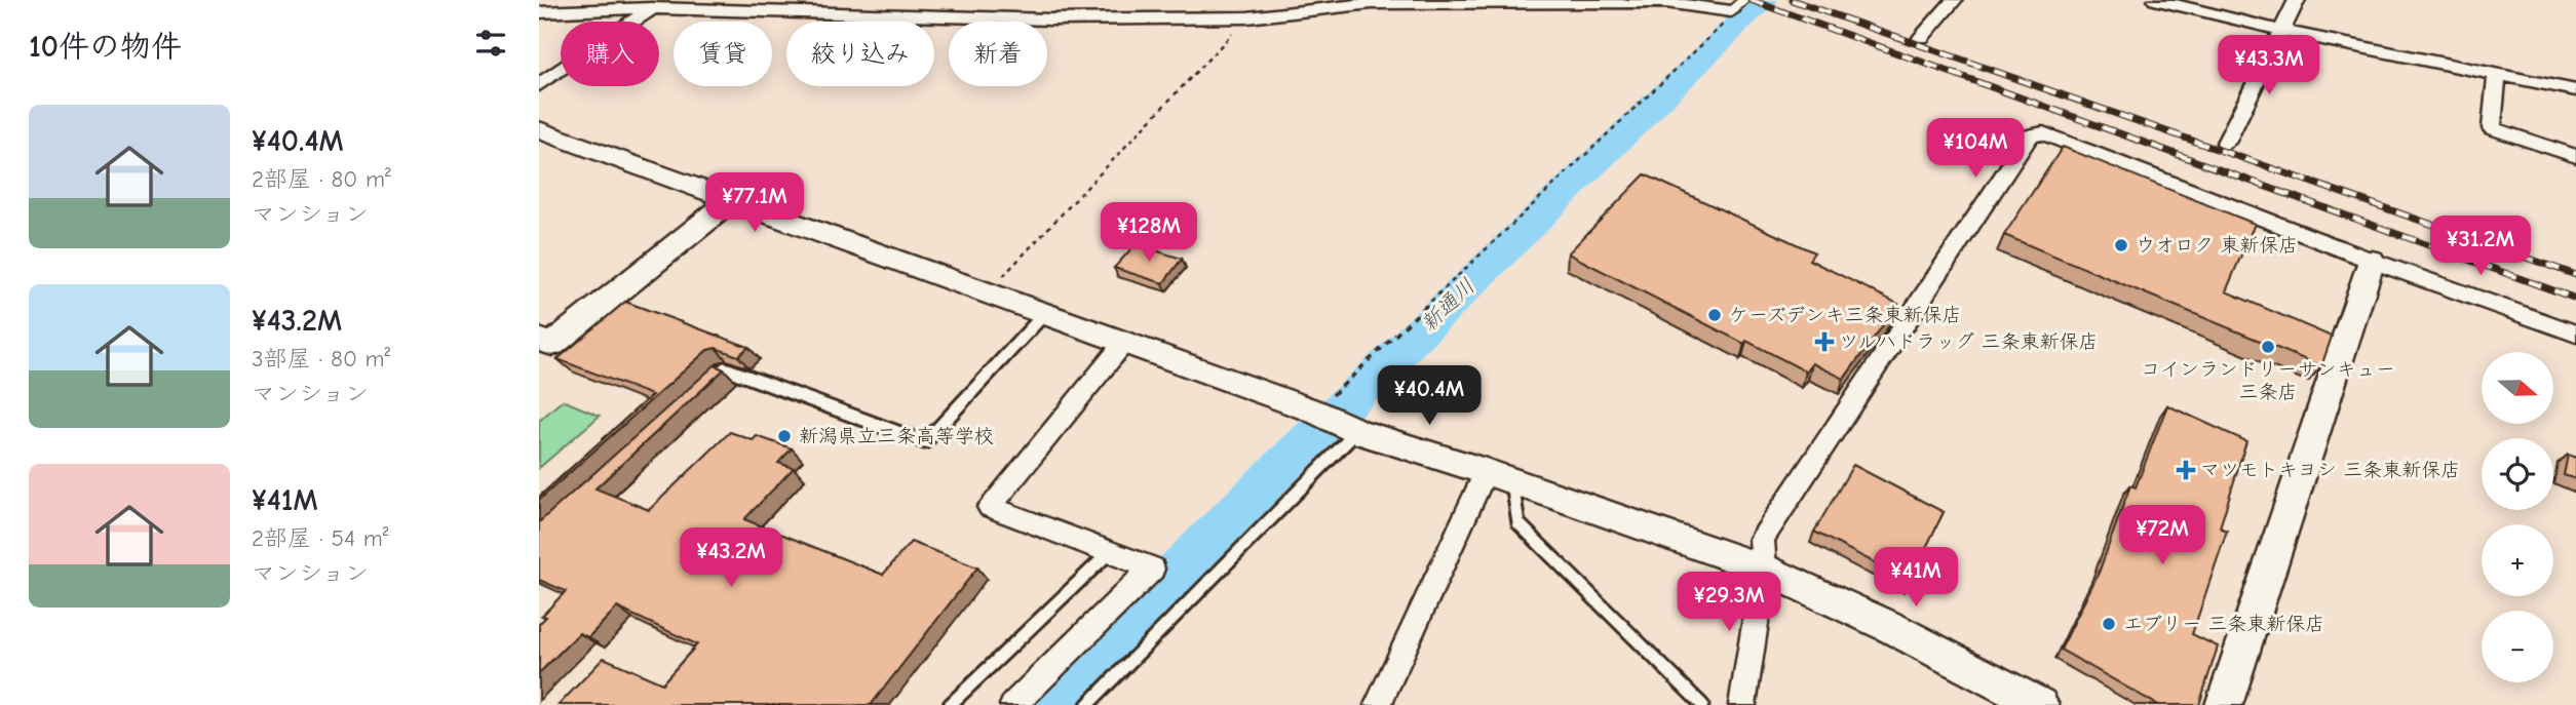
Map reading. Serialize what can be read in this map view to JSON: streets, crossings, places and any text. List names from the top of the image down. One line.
{"water":["新通川"],"places":{"other":["ウオロク 東新保店","ケーズデンキ三条東新保店","コインランドリーサンキュー 三条店","新潟県立三条高等学校","エブリー 三条東新保店"],"health":["ツルハドラッグ 三条東新保店","マツモトキヨシ 三条東新保店"]},"north":"right","page":{"heading":"10件の物件","chip":["購入","賃貸","絞り込み","新着"],"price":["¥43.3M","¥104M","¥77.1M","¥128M","¥31.2M","¥40.4M","¥72M","¥43.2M","¥41M","¥29.3M"],"list":[{"name":"¥40.4M","note":"2部屋 · 80 m² · マンション"},{"name":"¥43.2M","note":"3部屋 · 80 m² · マンション"},{"name":"¥41M","note":"2部屋 · 54 m² · マンション"}],"map_buttons":["+","−"]}}
